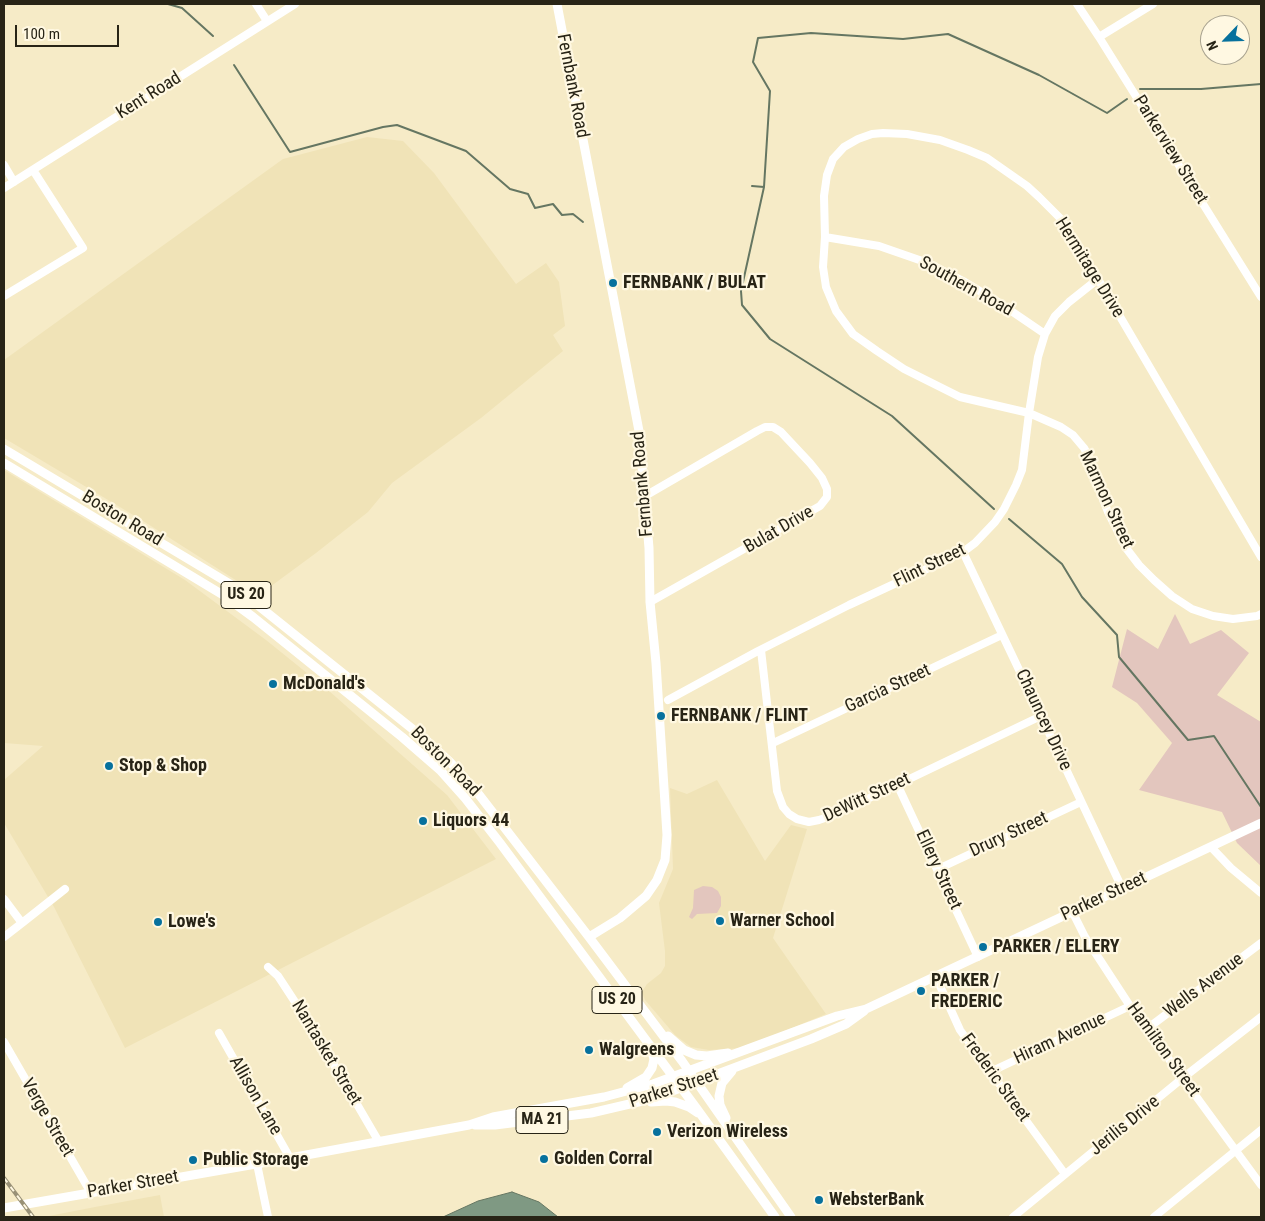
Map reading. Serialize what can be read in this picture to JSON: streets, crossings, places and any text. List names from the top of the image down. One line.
{"streets":{"main road":["Fernbank Road","Boston Road","US 20","Parker Street","MA 21"],"street":["Kent Road","Parkerview Street","Hermitage Drive","Southern Road","Marmon Street","Bulat Drive","Flint Street","Garcia Street","Chauncey Drive","DeWitt Street","Drury Street","Ellery Street","Wells Avenue","Hiram Avenue","Hamilton Street","Nantasket Street","Frederic Street","Allison Lane","Verge Street","Jerilis Drive"]},"crossings":[["Fernbank Road","Boston Road"],["Fernbank Road","Bulat Drive"],["Hermitage Drive","Southern Road"],["Hermitage Drive","Marmon Street"],["Hermitage Drive","Flint Street"],["Southern Road","Flint Street"],["Marmon Street","Flint Street"],["Boston Road","Parker Street"],["Flint Street","Chauncey Drive"],["Flint Street","DeWitt Street"],["Garcia Street","Chauncey Drive"],["Garcia Street","DeWitt Street"],["Chauncey Drive","DeWitt Street"],["Chauncey Drive","Drury Street"],["Chauncey Drive","Parker Street"],["DeWitt Street","Ellery Street"],["Drury Street","Ellery Street"],["Ellery Street","Parker Street"],["Parker Street","Hamilton Street"],["Parker Street","Nantasket Street"],["Parker Street","Frederic Street"],["Parker Street","Allison Lane"],["Parker Street","Verge Street"],["Wells Avenue","Hamilton Street"],["Hiram Avenue","Hamilton Street"],["Hiram Avenue","Frederic Street"],["Hamilton Street","Jerilis Drive"],["Frederic Street","Jerilis Drive"]],"places":["FERNBANK / BULAT","McDonald's","FERNBANK / FLINT","Stop & Shop","Liquors 44","Warner School","Lowe's","PARKER / ELLERY","PARKER / FREDERIC","Walgreens","Verizon Wireless","Golden Corral","Public Storage","WebsterBank"],"scale_bar":"100 m","north":"bottom left"}
